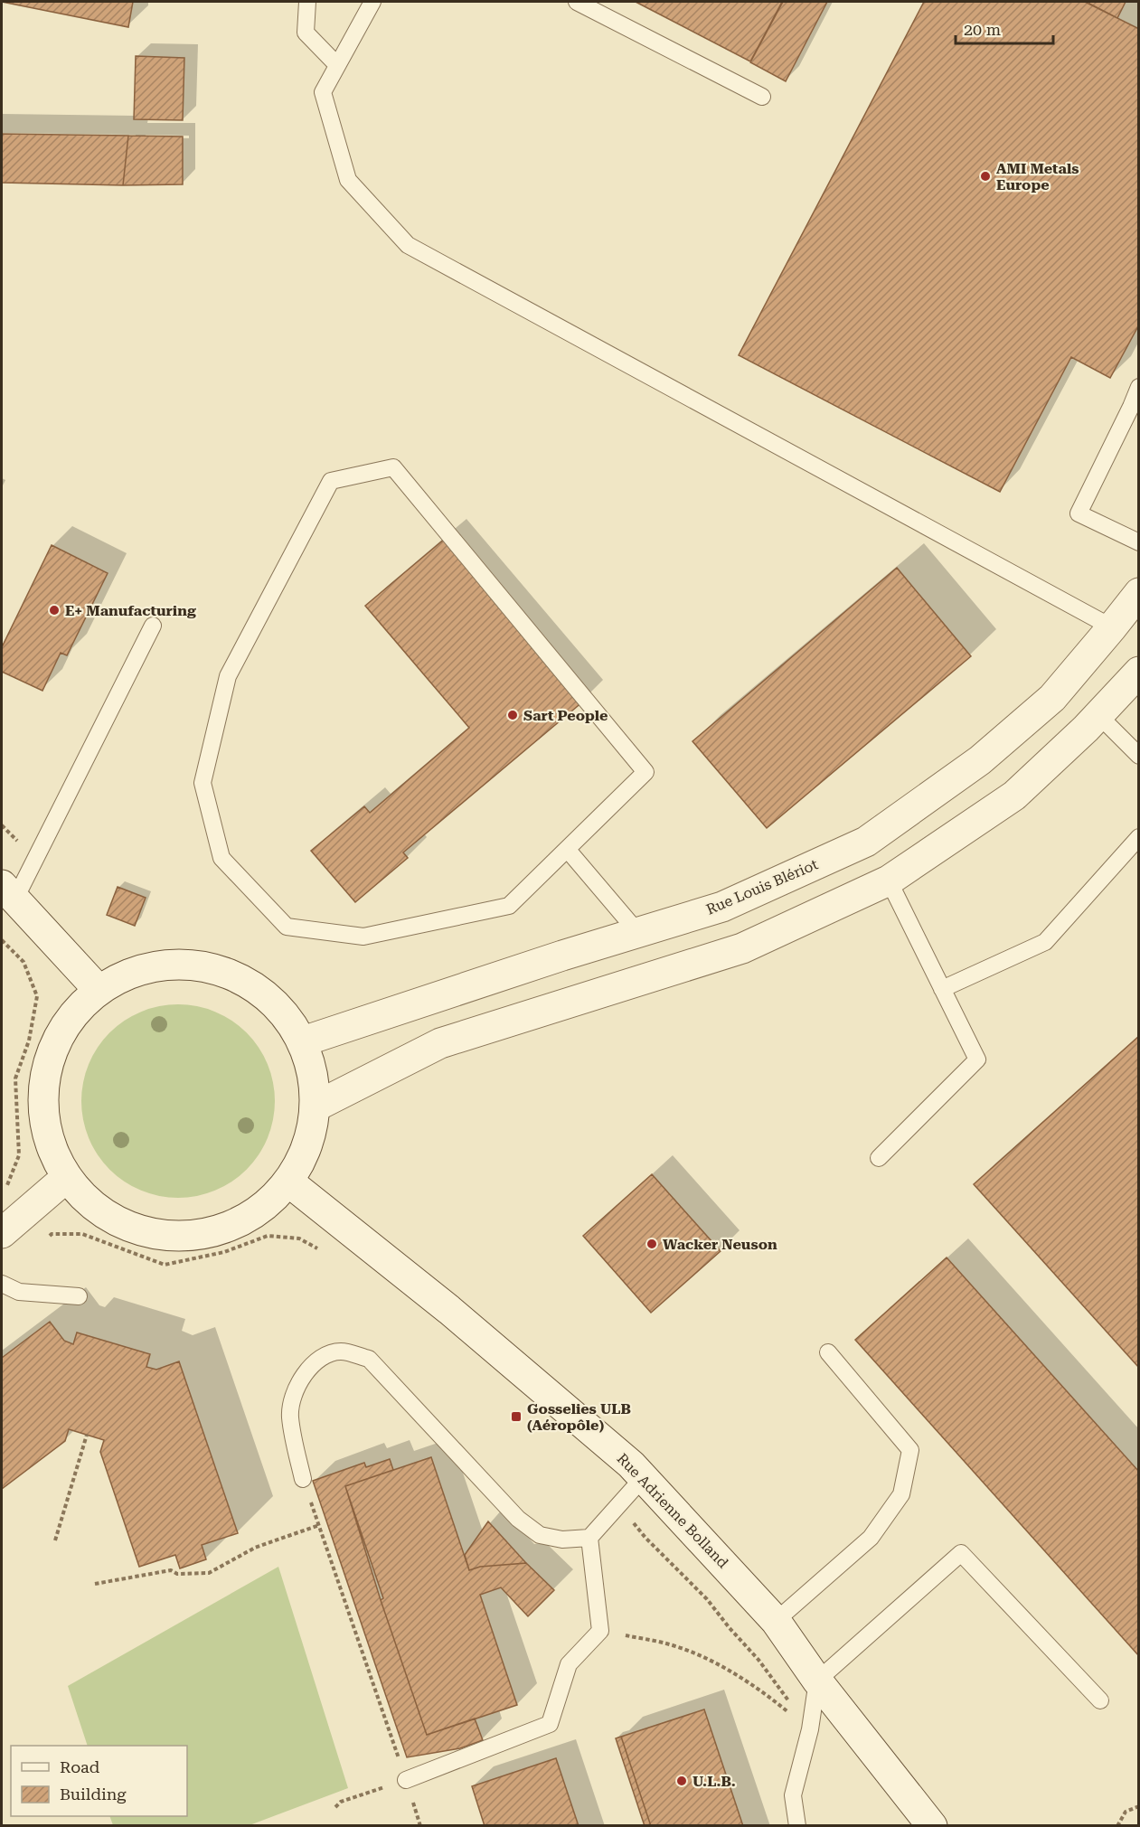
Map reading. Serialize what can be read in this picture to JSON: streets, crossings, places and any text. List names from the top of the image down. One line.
{"streets":{"street":["Rue Louis Blériot","Rue Adrienne Bolland"]},"places":{"other":["AMI Metals Europe","E+ Manufacturing","Sart People","Wacker Neuson","U.L.B."],"transit":["Gosselies ULB (Aéropôle)"]},"legend":["Road","Building"],"scale_bar":"20 m"}
